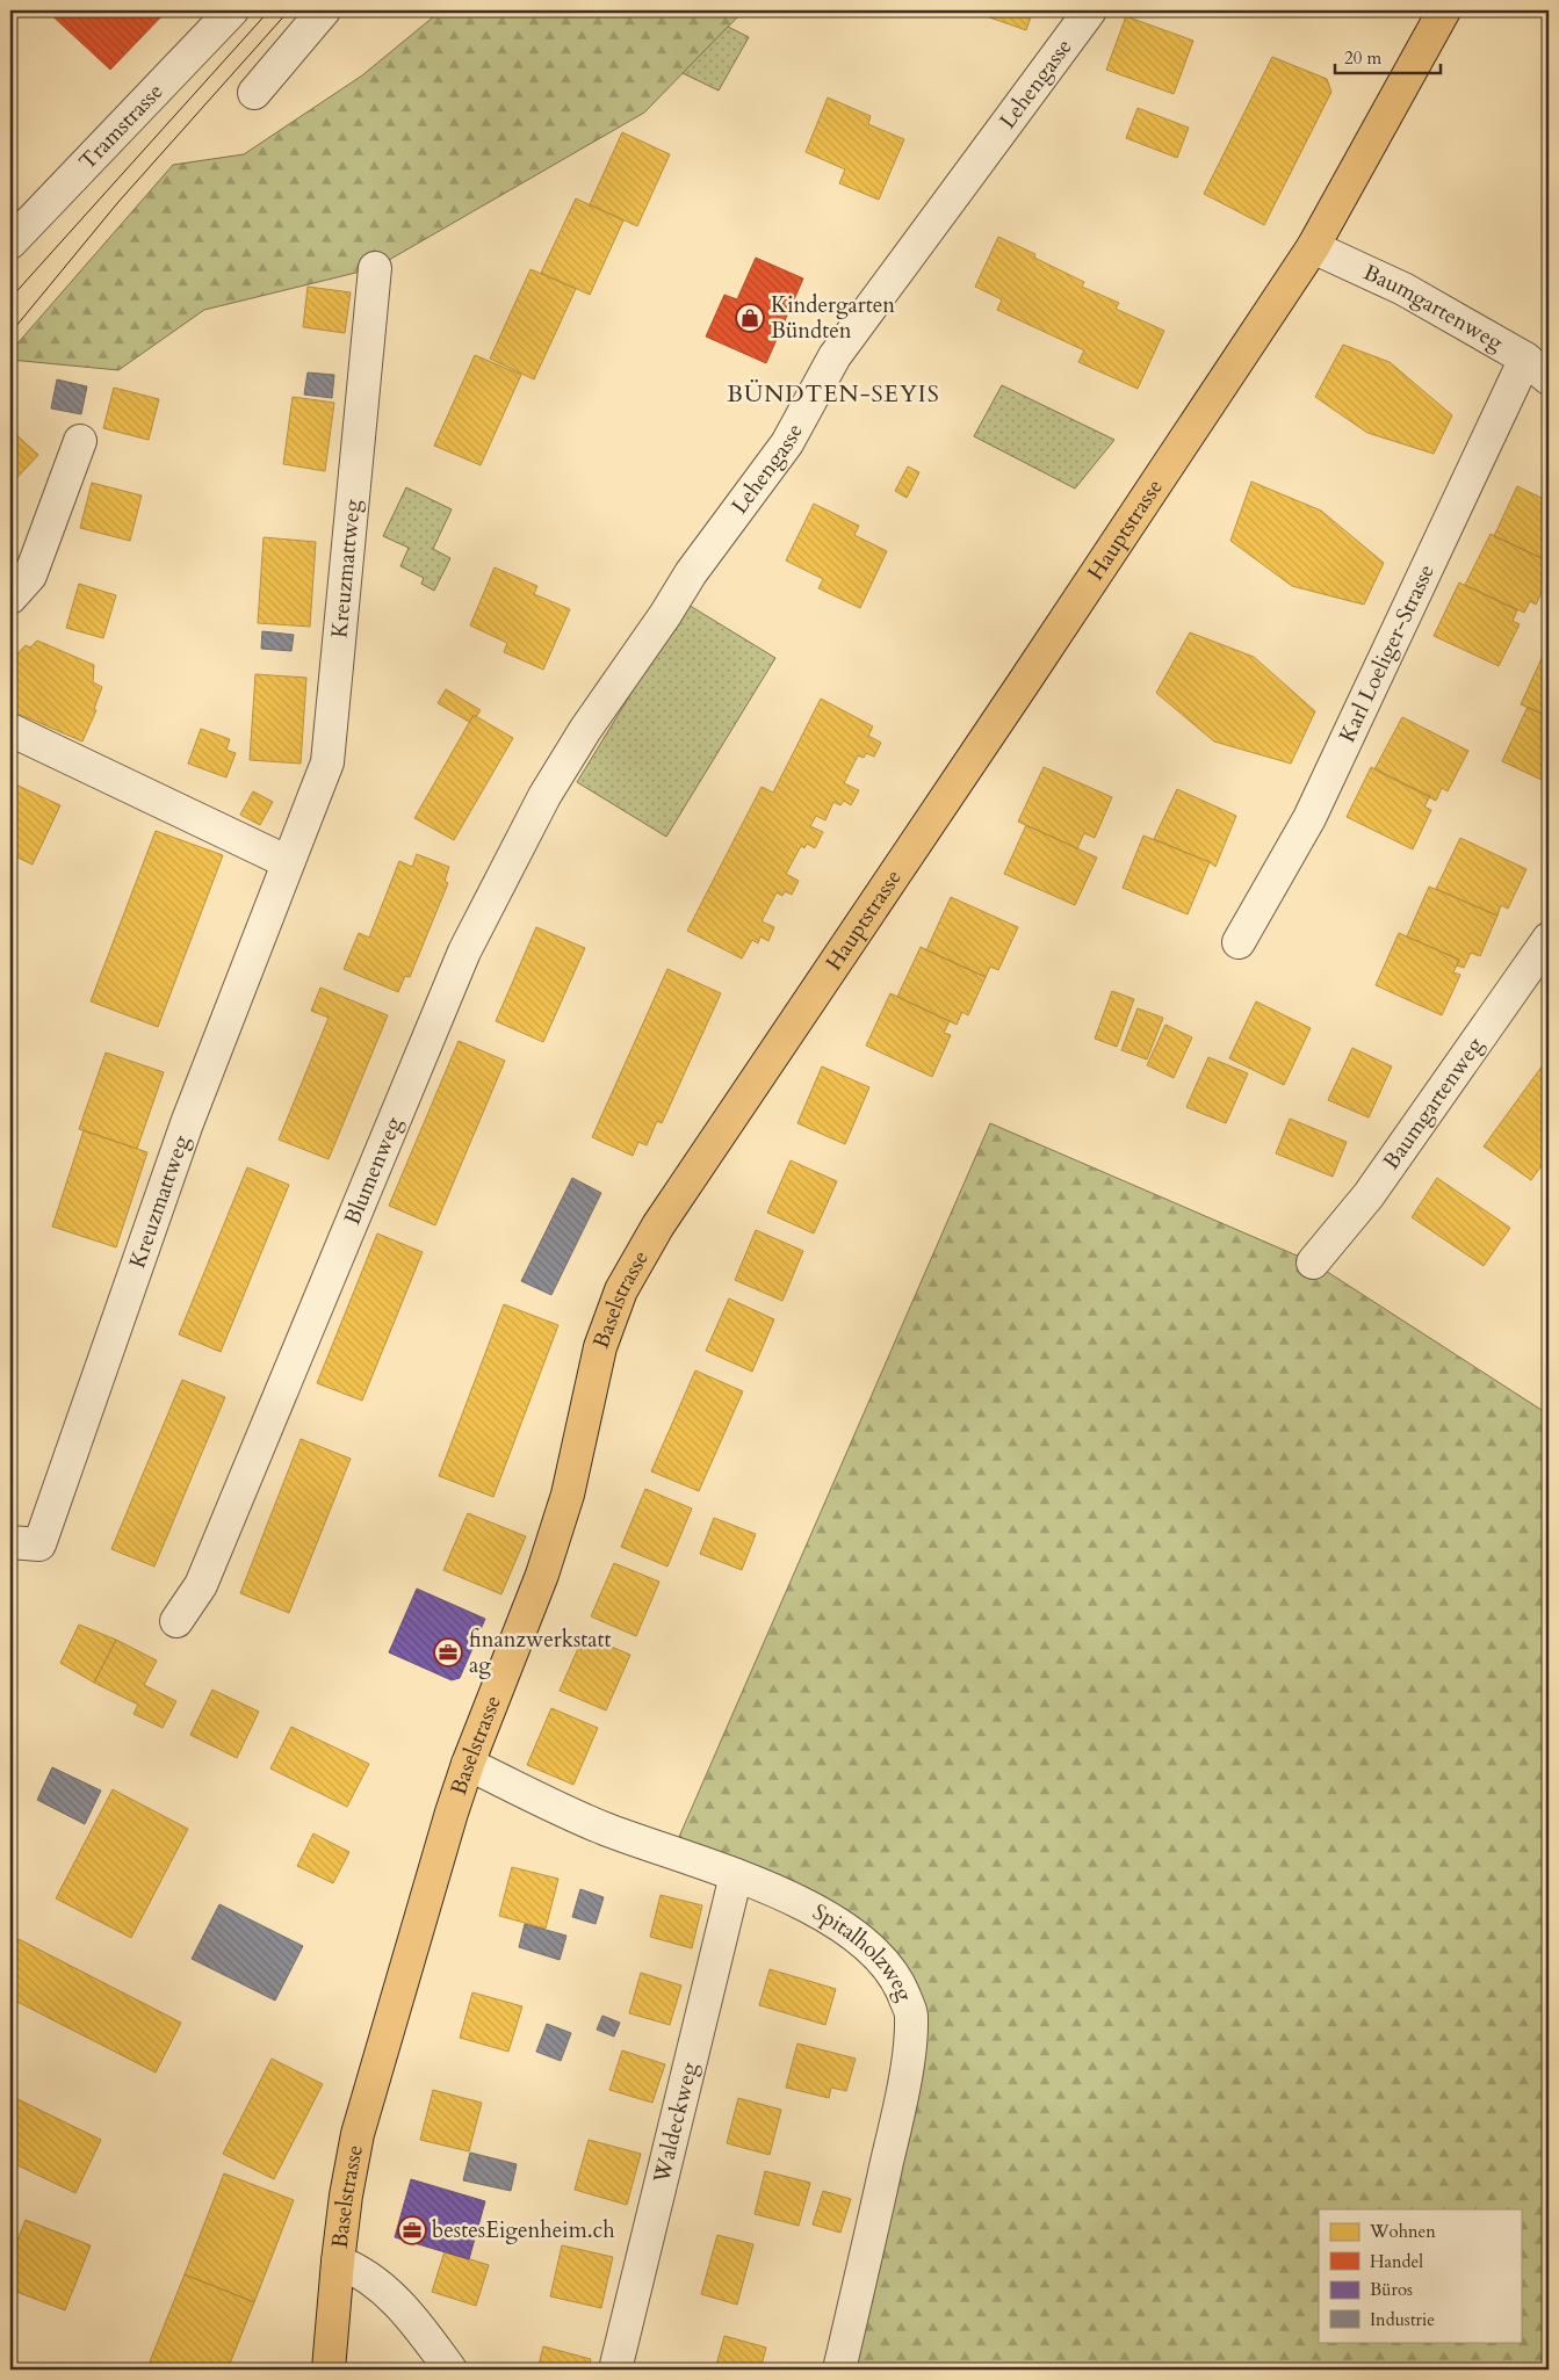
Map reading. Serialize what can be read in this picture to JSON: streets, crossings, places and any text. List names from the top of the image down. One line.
{"streets":{"main road":["Hauptstrasse","Baselstrasse"],"street":["Lehengasse","Tramstrasse","Baumgartenweg","Kreuzmattweg","Karl Loeliger-Strasse","Blumenweg","Spitalholzweg","Waldeckweg"]},"crossings":[["Lehengasse","Blumenweg"],["Baumgartenweg","Hauptstrasse"],["Baumgartenweg","Karl Loeliger-Strasse"],["Hauptstrasse","Baselstrasse"],["Baselstrasse","Spitalholzweg"],["Spitalholzweg","Waldeckweg"]],"districts":["BÜNDTEN-SEYIS"],"places":{"shop":["Kindergarten Bündten"],"office":["finanzwerkstatt ag","bestesEigenheim.ch"]},"legend":["Wohnen","Handel","Büros","Industrie"],"scale_bar":"20 m"}
